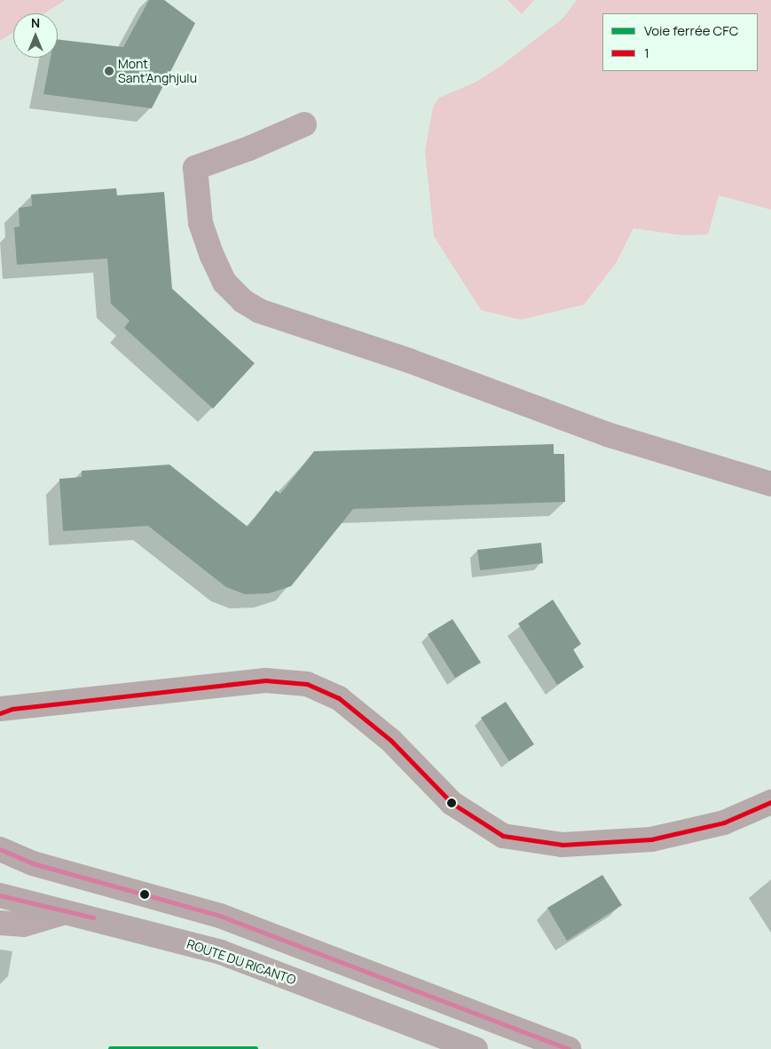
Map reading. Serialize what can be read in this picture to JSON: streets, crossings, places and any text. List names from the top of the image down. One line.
{"streets":{"main road":["ROUTE DU RICANTO"]},"places":["Mont Sant’Anghjulu"],"lines":["transit line 1","rail line CFC"],"legend":["Voie ferrée CFC","1"],"north":"top"}
